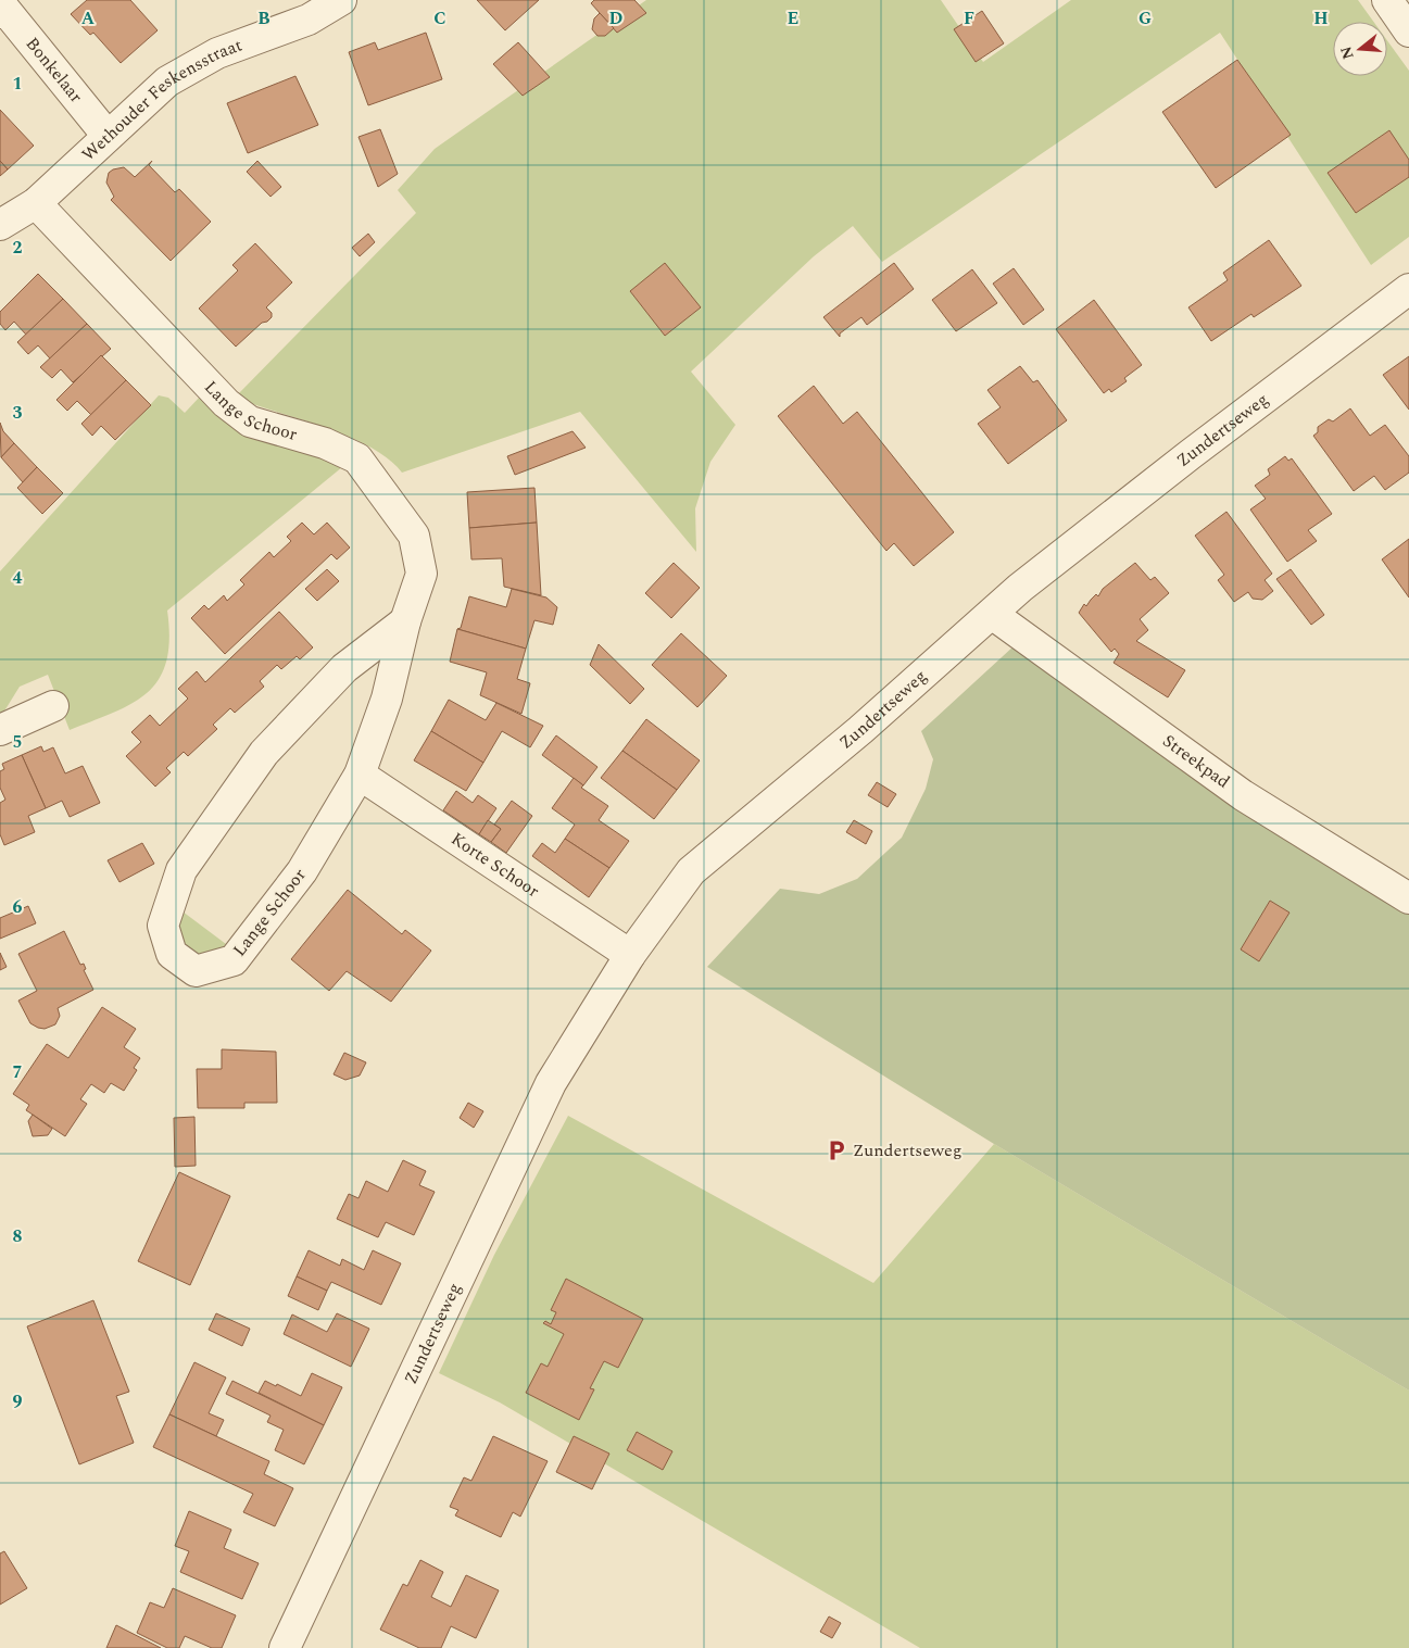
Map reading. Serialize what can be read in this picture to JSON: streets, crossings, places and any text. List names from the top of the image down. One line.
{"streets":{"street":["Bonkelaar","Wethouder Feskensstraat","Lange Schoor","Zundertseweg","Streekpad","Korte Schoor"]},"crossings":[["Bonkelaar","Wethouder Feskensstraat"],["Wethouder Feskensstraat","Lange Schoor"],["Lange Schoor","Korte Schoor"],["Zundertseweg","Streekpad"],["Zundertseweg","Korte Schoor"]],"places":{"parking":["Zundertseweg"]},"north":"left","grid":{"columns":["A","B","C","D","E","F","G","H"],"rows":["1","2","3","4","5","6","7","8","9"]}}
